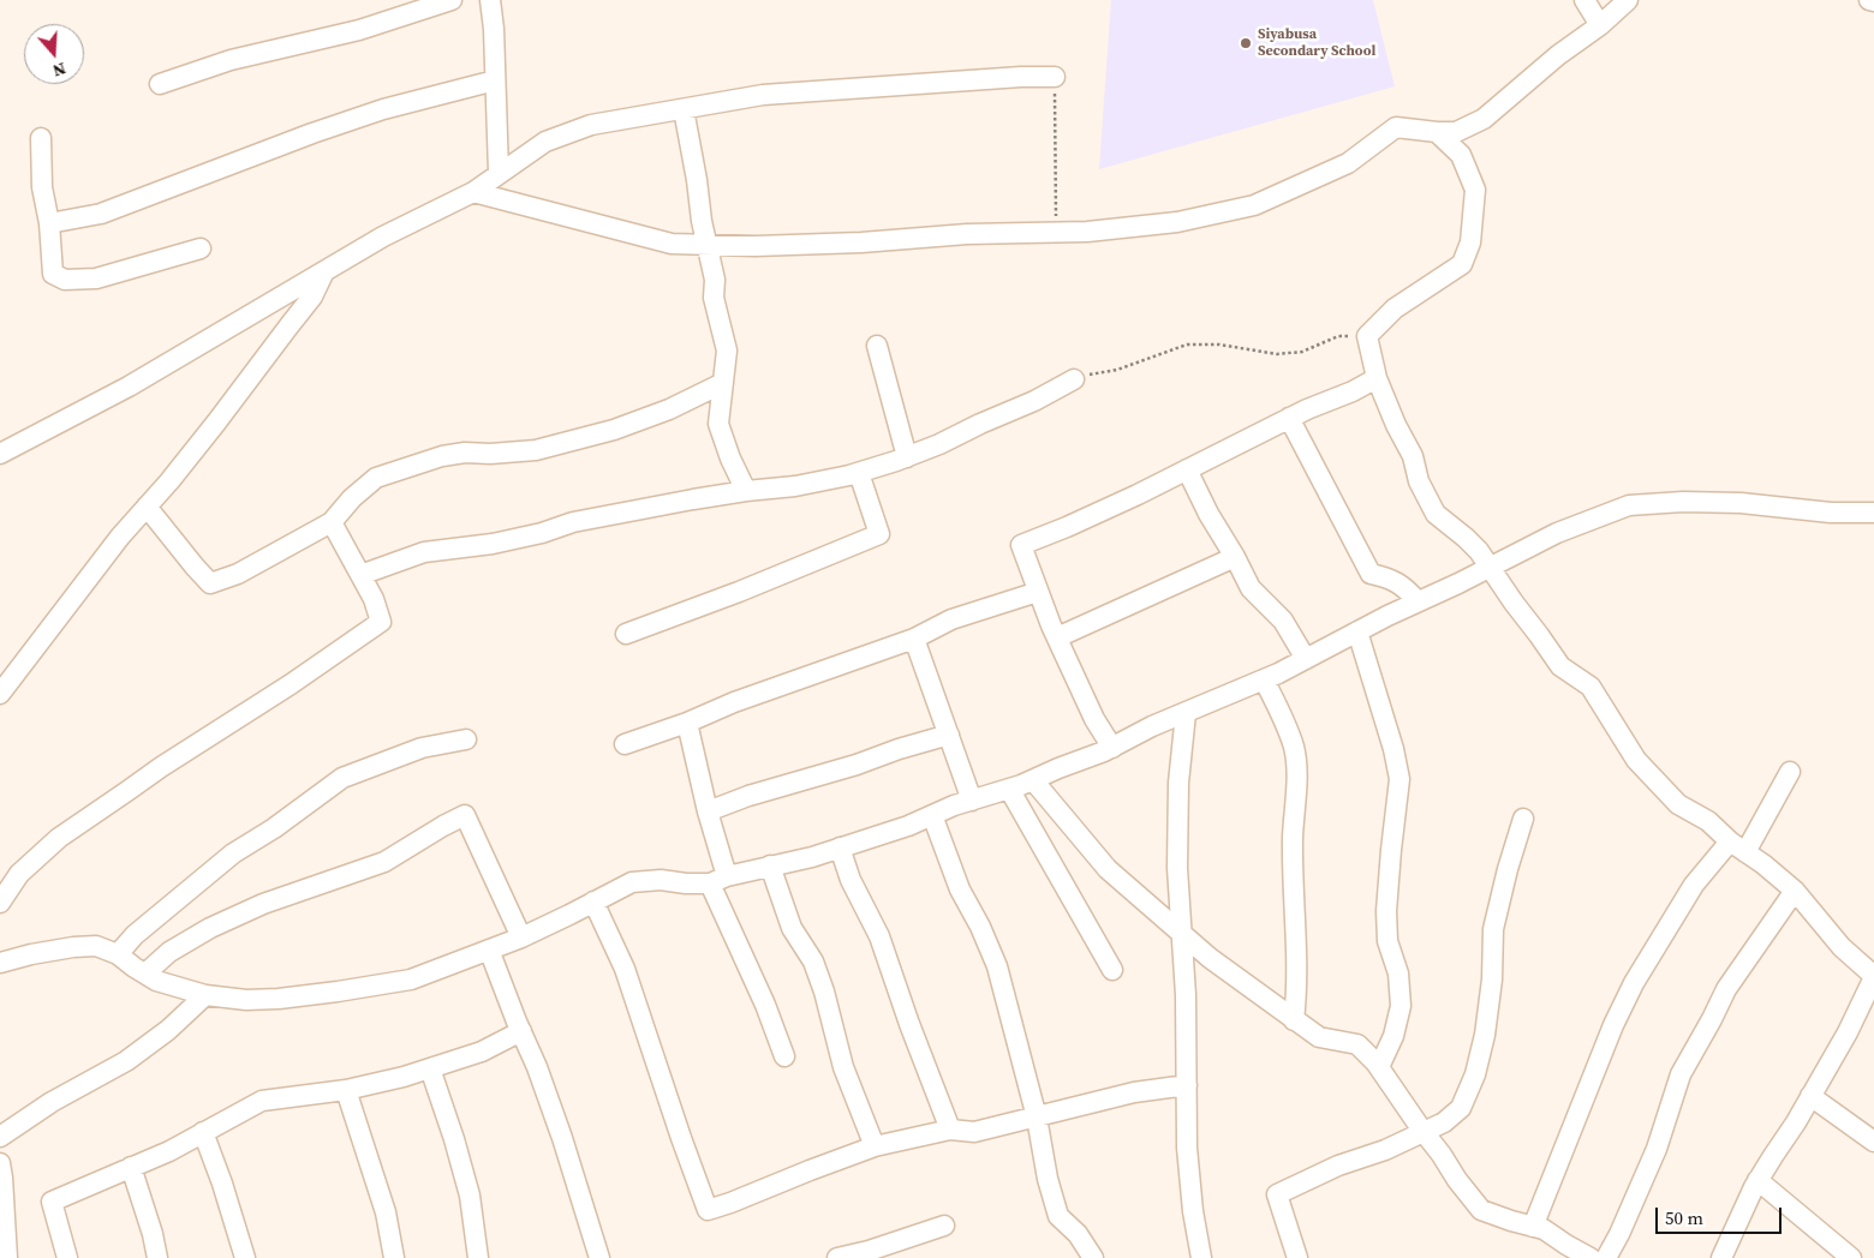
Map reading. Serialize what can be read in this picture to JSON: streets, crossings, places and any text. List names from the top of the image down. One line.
{"places":["Siyabusa Secondary School"],"scale_bar":"50 m","north":"bottom"}
